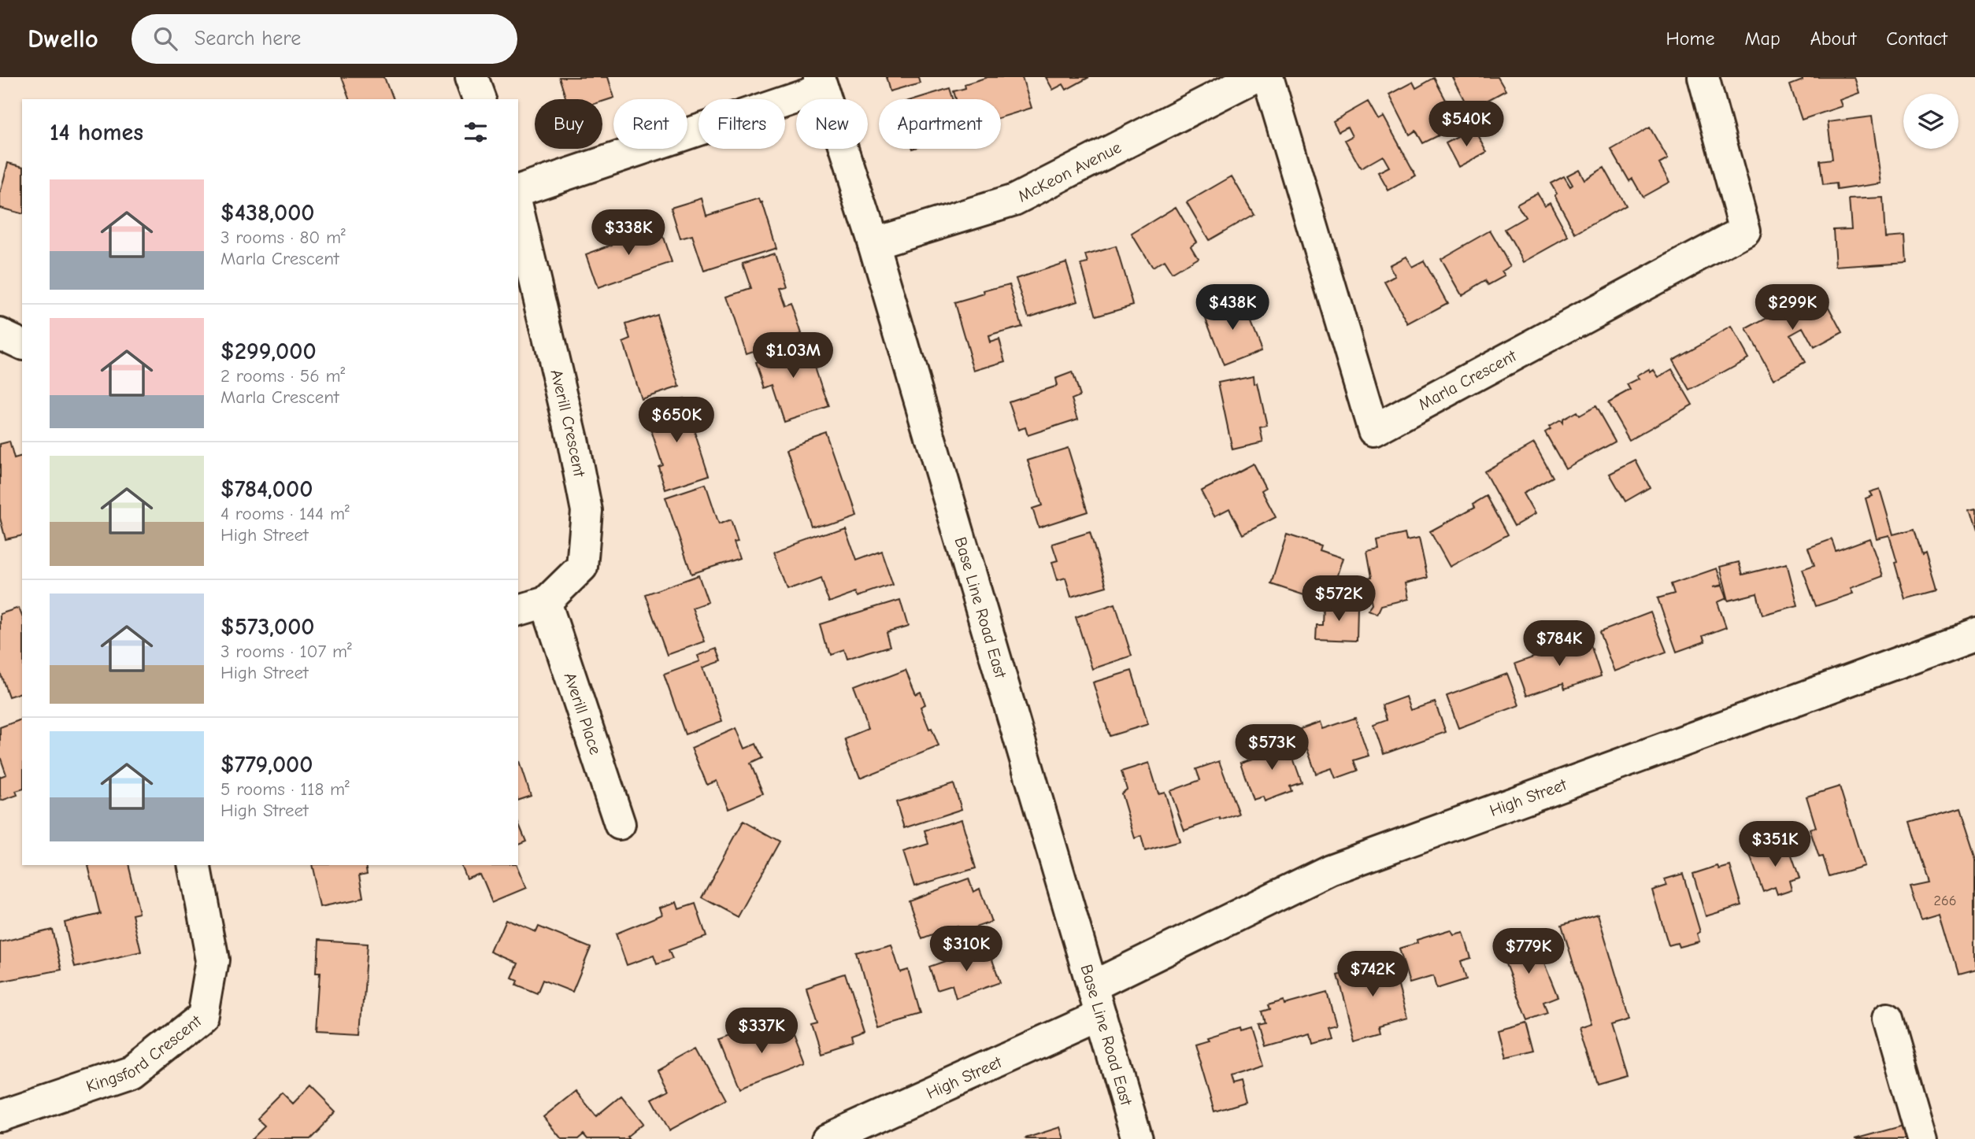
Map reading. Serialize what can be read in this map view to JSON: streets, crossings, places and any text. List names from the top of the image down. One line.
{"streets":{"street":["McKeon Avenue","Marla Crescent","Averill Crescent","Base Line Road East","Averill Place","High Street","Kingsford Crescent"]},"crossings":[["McKeon Avenue","Base Line Road East"],["Averill Crescent","Averill Place"],["Base Line Road East","High Street"]],"house_numbers":["266"],"page":{"header":"Dwello","search":"Search here","nav":["Home","Map","About","Contact"],"chip":["Buy","Rent","Filters","New","Apartment"],"heading":"14 homes","price":["$540K","$338K","$438K","$299K","$1.03M","$650K","$572K","$784K","$573K","$351K","$310K","$779K","$742K","$337K"],"list":[{"name":"$438,000","note":"3 rooms · 80 m² · Marla Crescent"},{"name":"$299,000","note":"2 rooms · 56 m² · Marla Crescent"},{"name":"$784,000","note":"4 rooms · 144 m² · High Street"},{"name":"$573,000","note":"3 rooms · 107 m² · High Street"},{"name":"$779,000","note":"5 rooms · 118 m² · High Street"}]}}
